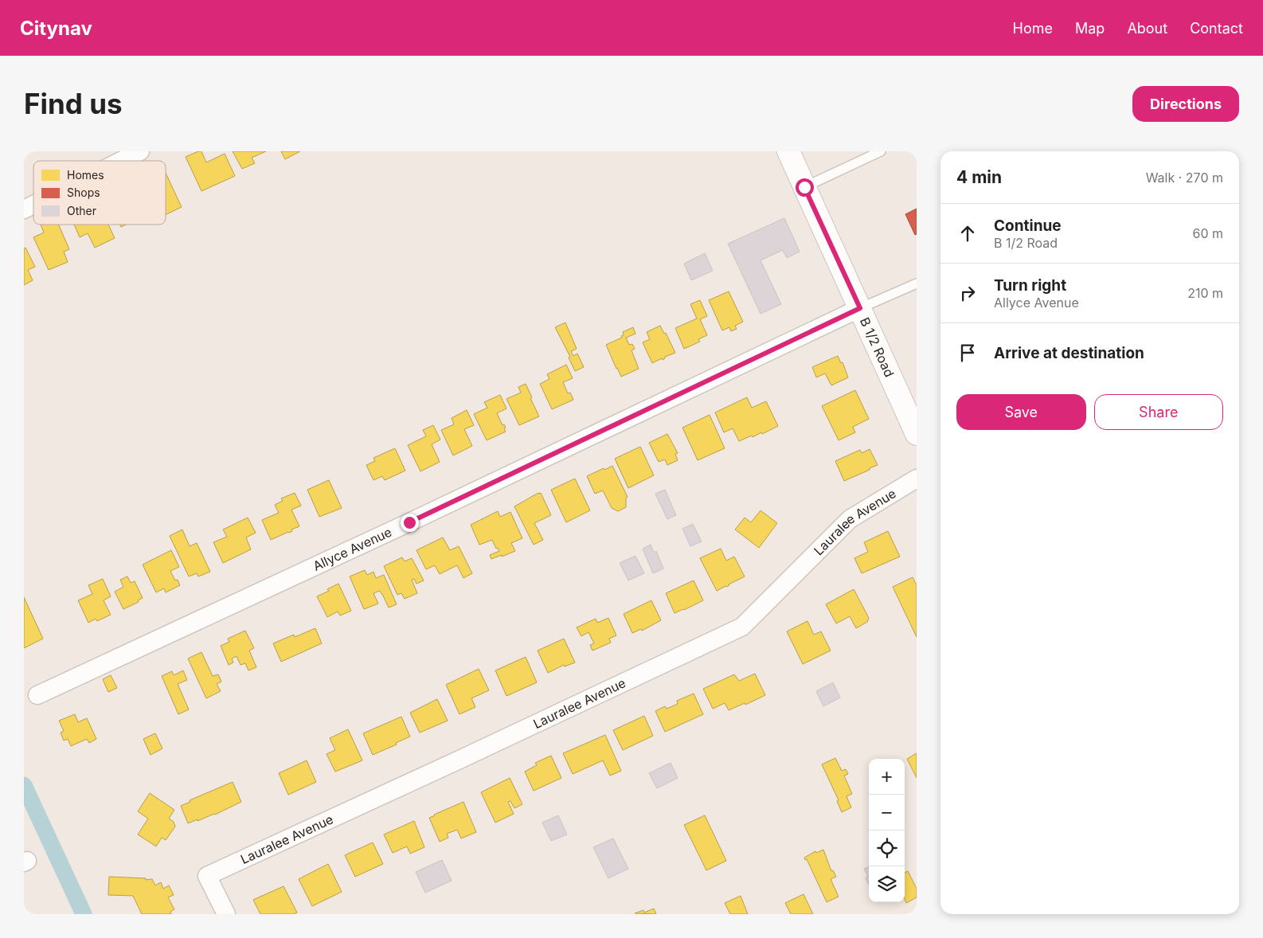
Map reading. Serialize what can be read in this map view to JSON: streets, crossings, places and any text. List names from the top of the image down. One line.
{"streets":{"main road":["B 1/2 Road"],"street":["Lauralee Avenue","Allyce Avenue"]},"crossings":[["B 1/2 Road","Allyce Avenue"]],"legend":["Homes","Shops","Other"],"page":{"header":"Citynav","nav":["Home","Map","About","Contact"],"buttons":["Directions",["Save","Share"]],"title":"Find us","heading":["4 min","Walk · 270 m"],"list":[["Continue","B 1/2 Road","60 m"],["Turn right","Allyce Avenue","210 m"],"Arrive at destination"],"map_buttons":["+","−"]}}
